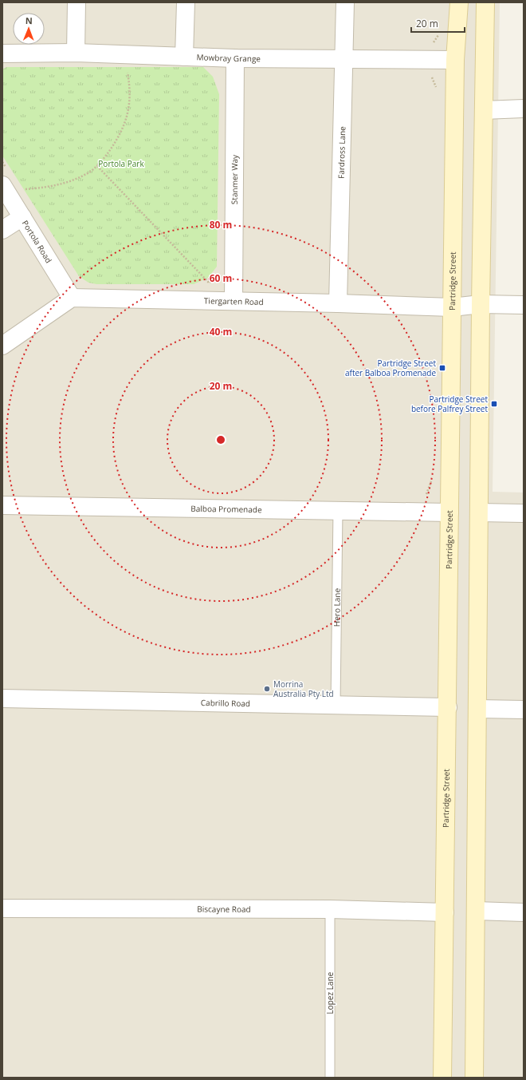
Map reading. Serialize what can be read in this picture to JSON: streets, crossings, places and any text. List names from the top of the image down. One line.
{"streets":{"main road":["Partridge Street"],"street":["Mowbray Grange","Fardross Lane","Stanmer Way","Portola Road","Tiergarten Road","Balboa Promenade","Cabrillo Road","Biscayne Road"],"lane":["Hero Lane","Lopez Lane"]},"crossings":[["Mowbray Grange","Fardross Lane"],["Mowbray Grange","Stanmer Way"],["Mowbray Grange","Partridge Street"],["Fardross Lane","Tiergarten Road"],["Stanmer Way","Tiergarten Road"],["Portola Road","Tiergarten Road"],["Partridge Street","Tiergarten Road"],["Partridge Street","Balboa Promenade"],["Partridge Street","Cabrillo Road"],["Partridge Street","Biscayne Road"],["Balboa Promenade","Hero Lane"],["Hero Lane","Cabrillo Road"],["Biscayne Road","Lopez Lane"]],"parks":["Portola Park"],"places":{"transit":["Partridge Street after Balboa Promenade","Partridge Street before Palfrey Street"],"other":["Morrina Australia Pty Ltd"]},"scale_bar":"20 m","north":"top","rings":["80 m","60 m","40 m","20 m"]}
